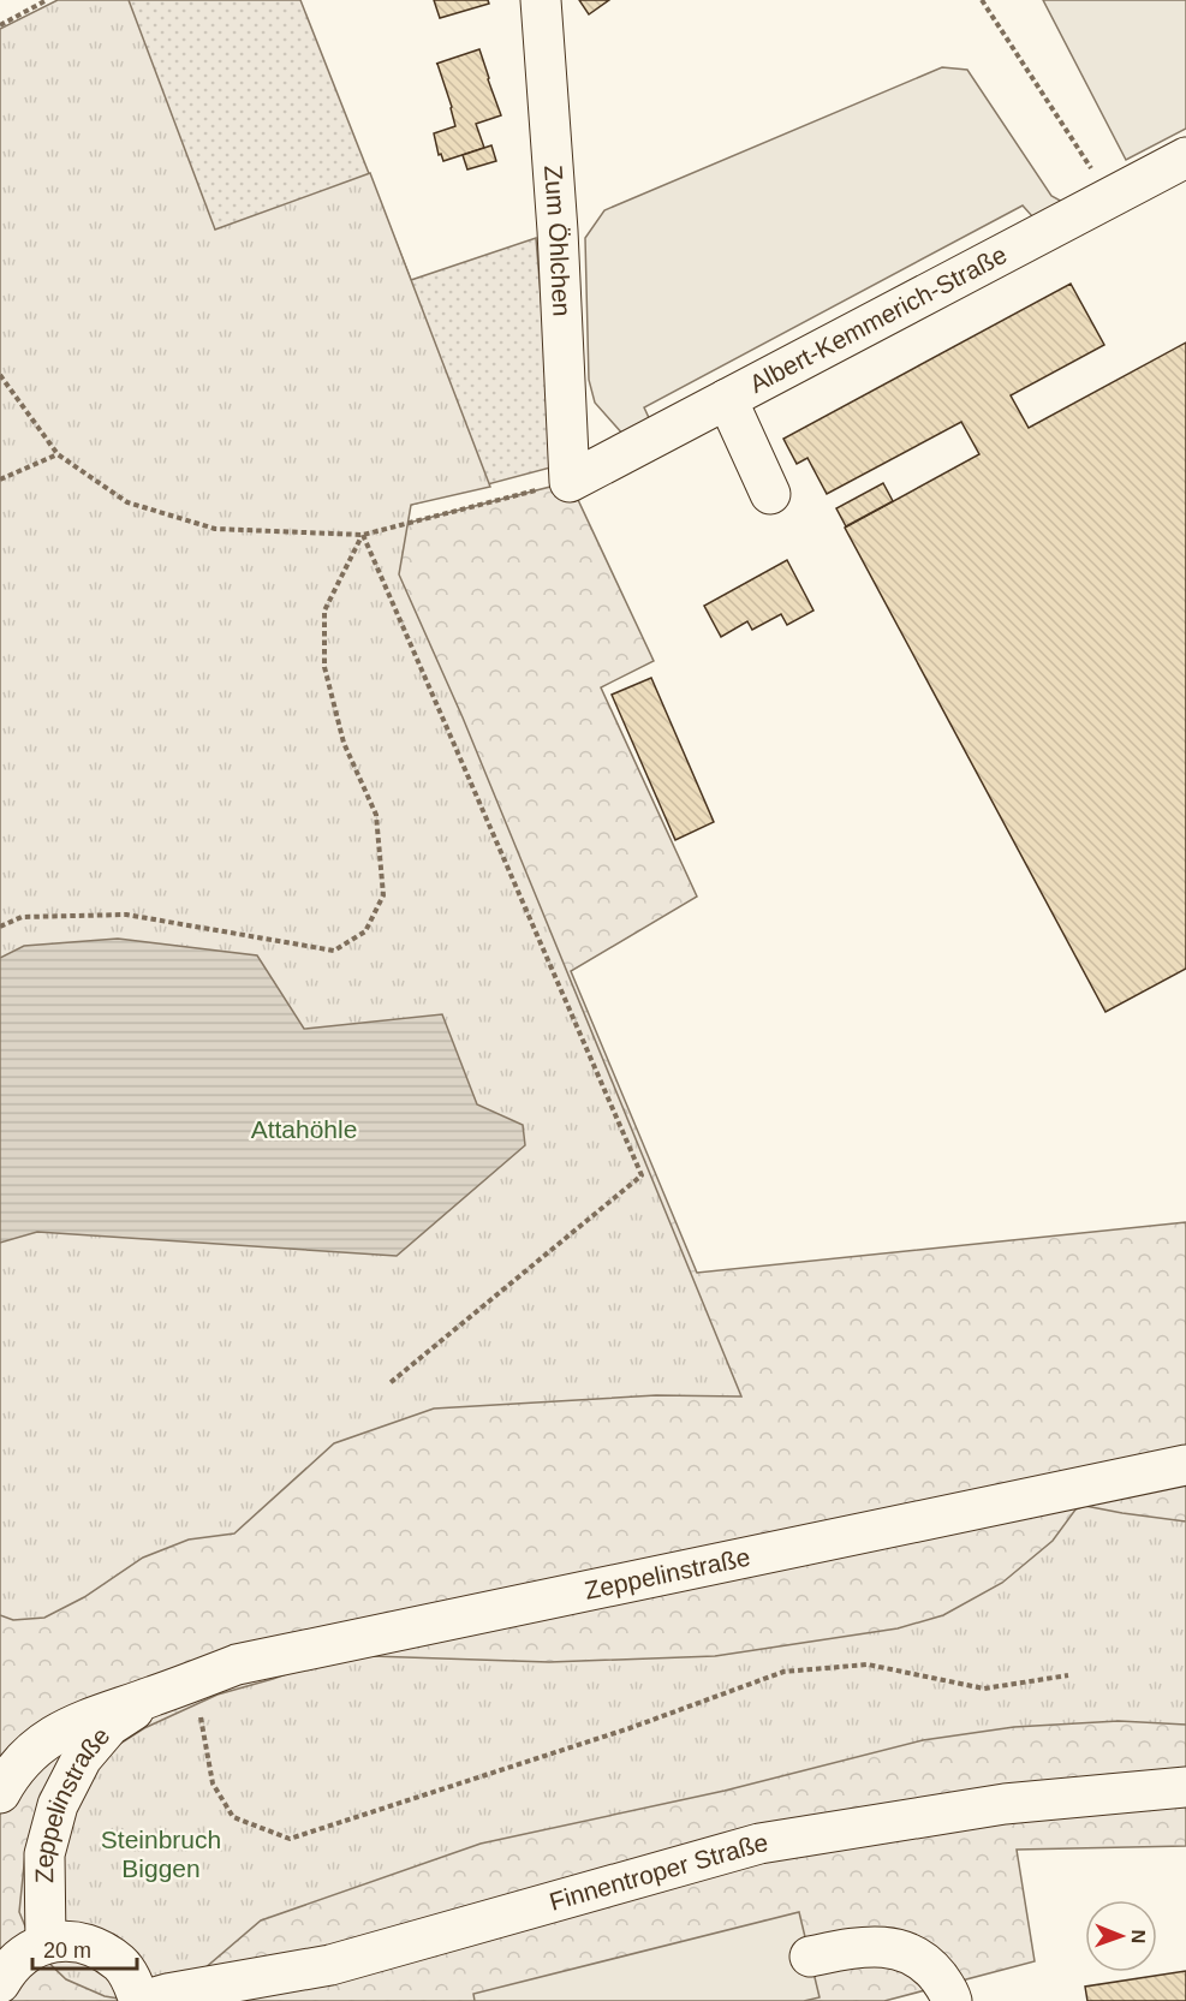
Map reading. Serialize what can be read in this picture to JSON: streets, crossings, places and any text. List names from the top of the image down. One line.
{"streets":{"main road":["Zum Öhlchen","Albert-Kemmerich-Straße","Zeppelinstraße","Finnentroper Straße"]},"crossings":[["Zum Öhlchen","Albert-Kemmerich-Straße"]],"parks":["Attahöhle","Steinbruch Biggen"],"scale_bar":"20 m","north":"right"}
